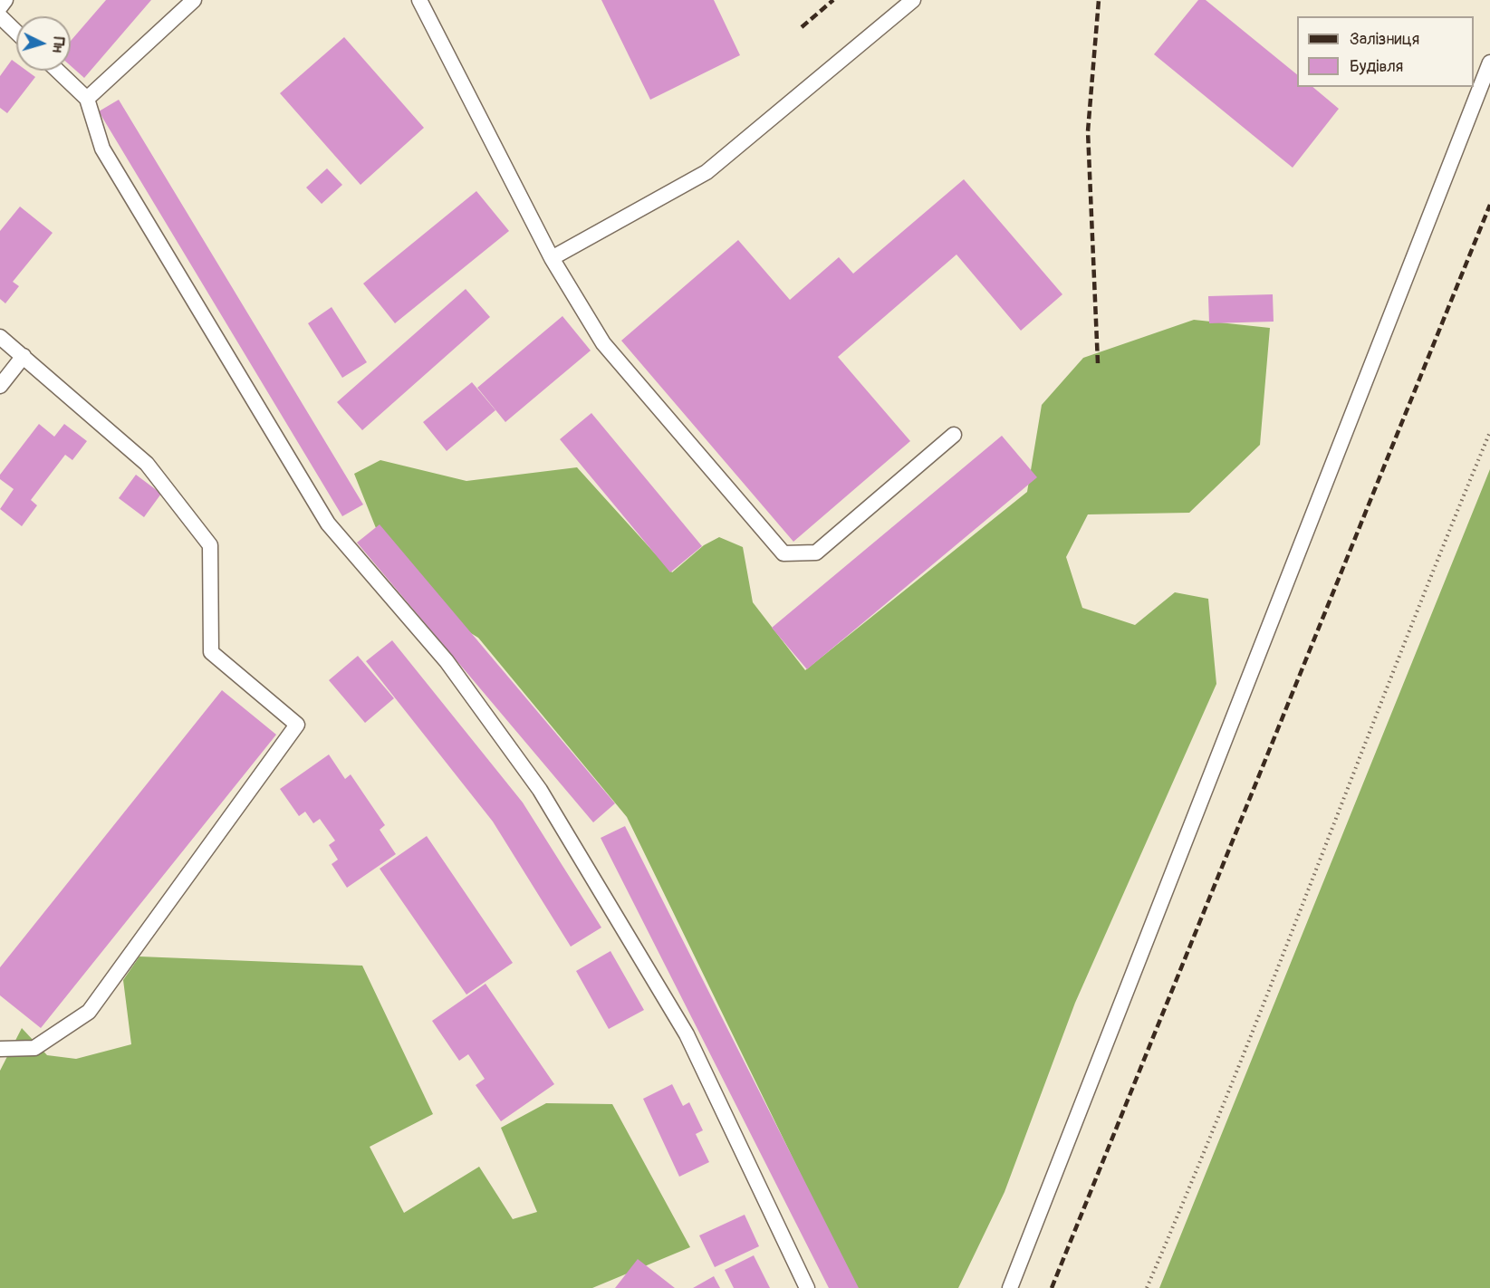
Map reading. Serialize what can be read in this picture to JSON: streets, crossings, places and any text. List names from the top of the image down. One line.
{"legend":["Залізниця","Будівля"],"north":"right"}
